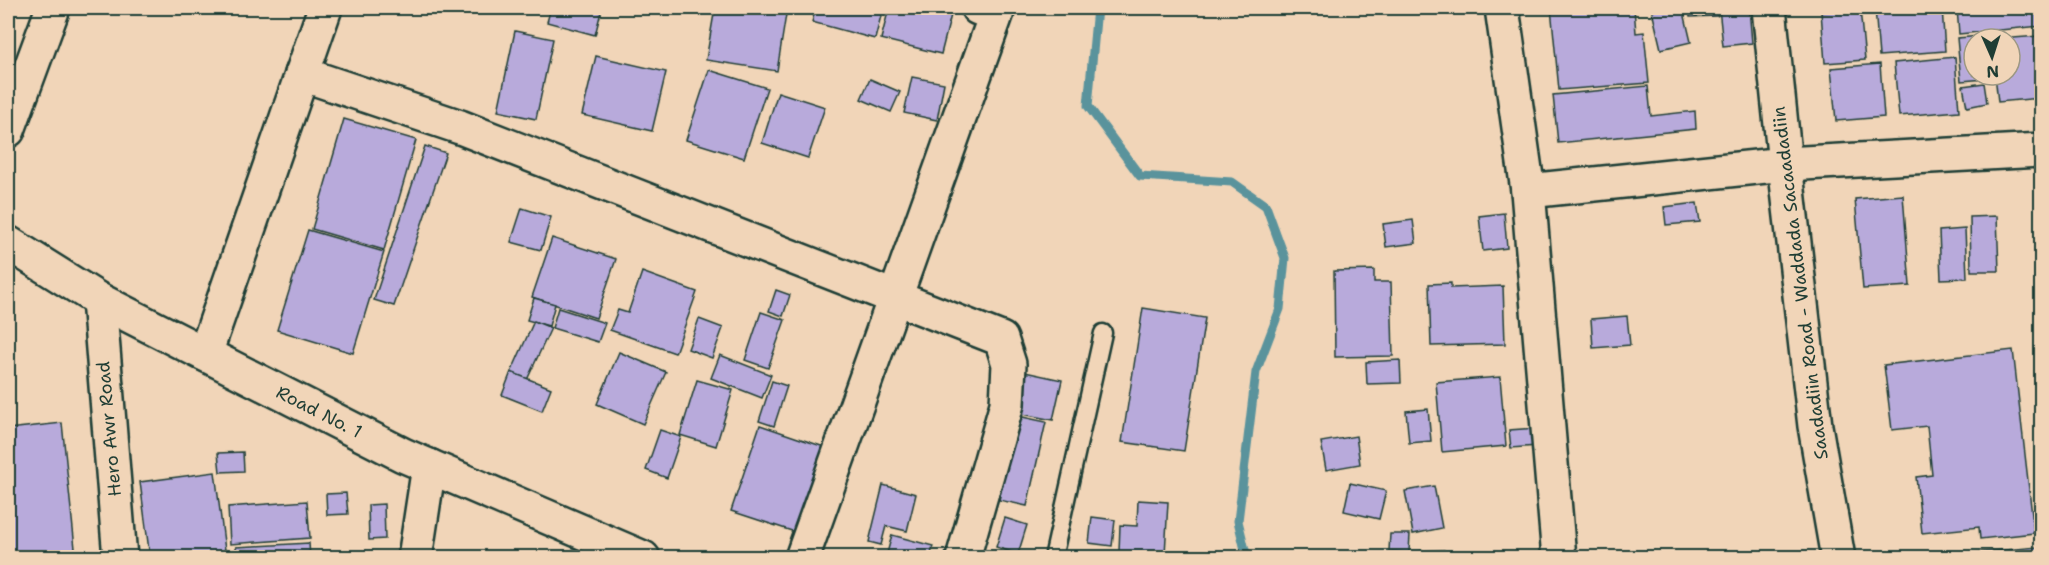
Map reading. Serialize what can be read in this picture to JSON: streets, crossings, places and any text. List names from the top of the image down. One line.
{"streets":{"main road":["Saadadiin Road - Waddada Sacaadadiin","Road No. 1","Hero Awr Road"]},"crossings":[["Road No. 1","Hero Awr Road"]],"north":"bottom"}
